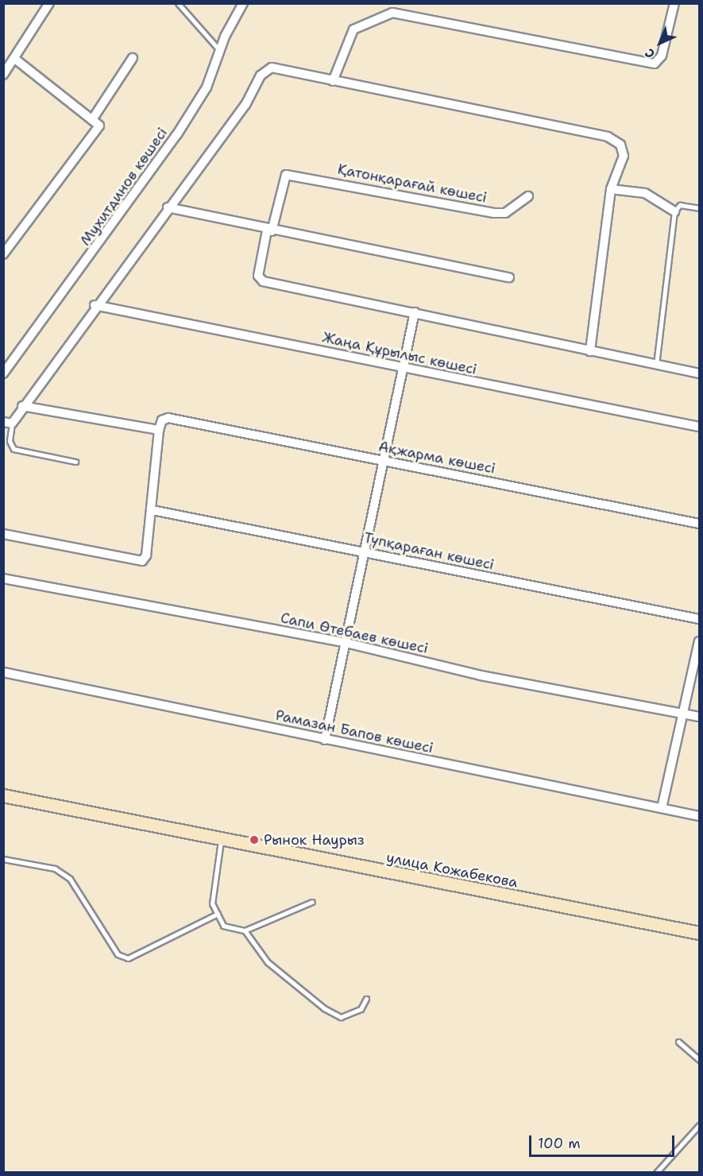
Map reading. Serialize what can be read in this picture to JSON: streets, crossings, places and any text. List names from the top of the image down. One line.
{"streets":{"main road":["улица Кожабекова"],"street":["Қатонқарағай көшесі","Мухитдинов көшесі","Жаңа Құрылыс көшесі","Ақжарма көшесі","Түпқараған көшесі","Сапи Өтебаев көшесі","Рамазан Бапов көшесі"]},"places":["Рынок Наурыз"],"scale_bar":"100 m","north":"bottom left"}
